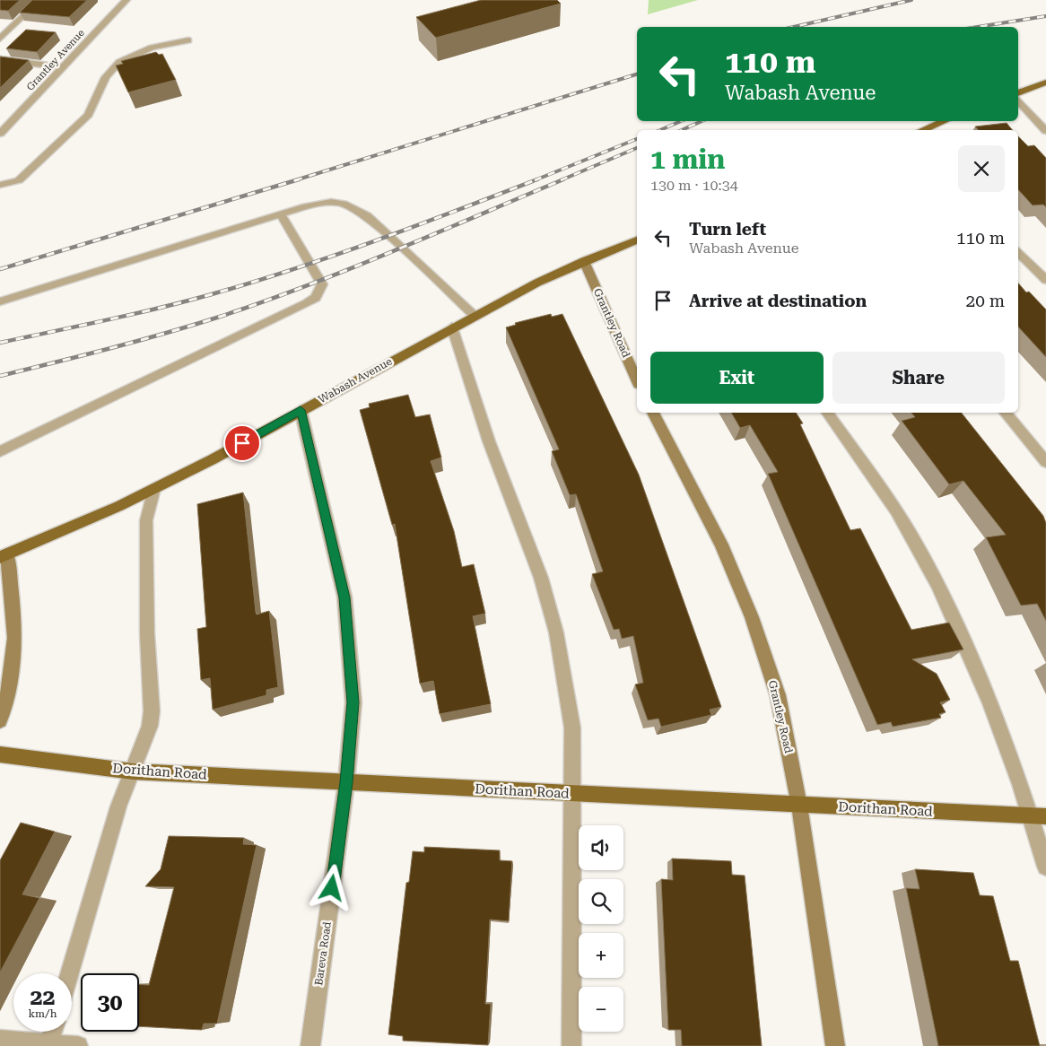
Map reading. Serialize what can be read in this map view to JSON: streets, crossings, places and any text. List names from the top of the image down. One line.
{"streets":{"main road":["Wabash Avenue","Dorithan Road"],"street":["Grantley Avenue","Grantley Road","Bareva Road"]},"crossings":[["Grantley Road","Wabash Avenue"],["Grantley Road","Dorithan Road"],["Wabash Avenue","Bareva Road"],["Dorithan Road","Bareva Road"]],"page":{"turn":["110 m","Wabash Avenue"],"heading":["1 min","130 m · 10:34"],"list":[{"name":"Turn left","note":"Wabash Avenue","value":"110 m"},{"name":"Arrive at destination","value":"20 m"}],"buttons":["Exit","Share"],"map_buttons":["+","−"],"speed":"22 km/h","limit":"30"}}
